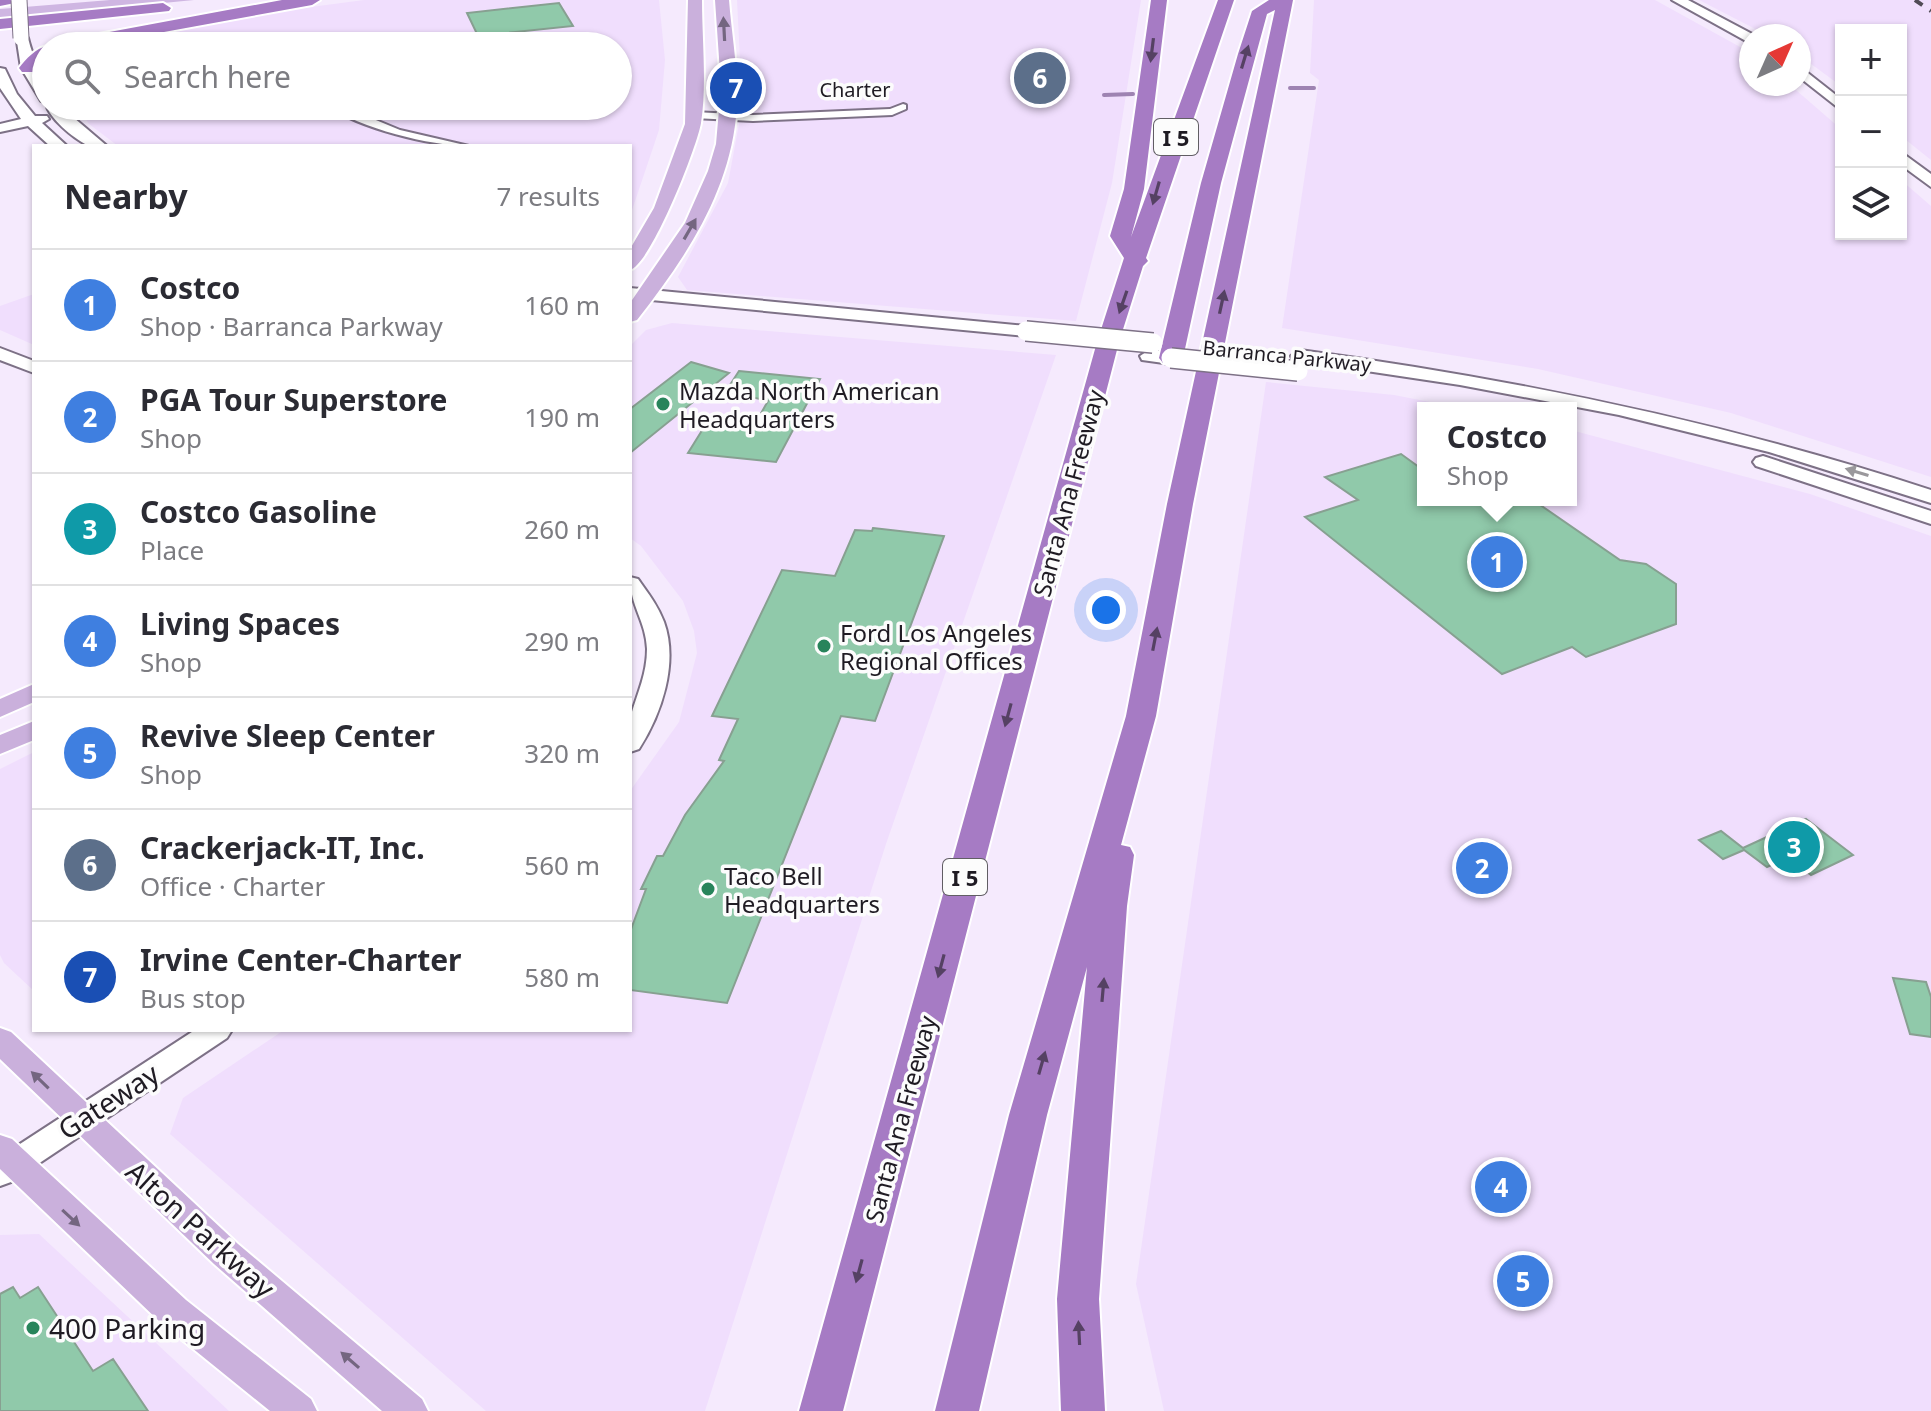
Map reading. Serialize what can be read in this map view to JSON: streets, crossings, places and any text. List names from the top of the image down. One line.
{"streets":{"highway":["I 5","Santa Ana Freeway"],"main road":["Barranca Parkway","Gateway","Alton Parkway"],"street":["Charter"]},"crossings":[["Gateway","Alton Parkway"]],"places":["Mazda North American Headquarters","Ford Los Angeles Regional Offices","Taco Bell Headquarters","400 Parking"],"north":"top right","page":{"map_buttons":["+","−"],"search":"Search here","pins":["6","7","1","3","2","4","5"],"heading":["Nearby","7 results"],"list":[{"mark":"1","name":"Costco","note":"Shop · Barranca Parkway","value":"160 m"},{"mark":"2","name":"PGA Tour Superstore","note":"Shop","value":"190 m"},{"mark":"3","name":"Costco Gasoline","note":"Place","value":"260 m"},{"mark":"4","name":"Living Spaces","note":"Shop","value":"290 m"},{"mark":"5","name":"Revive Sleep Center","note":"Shop","value":"320 m"},{"mark":"6","name":"Crackerjack-IT, Inc.","note":"Office · Charter","value":"560 m"},{"mark":"7","name":"Irvine Center-Charter","note":"Bus stop","value":"580 m"}],"popup":["Costco","Shop"]}}
